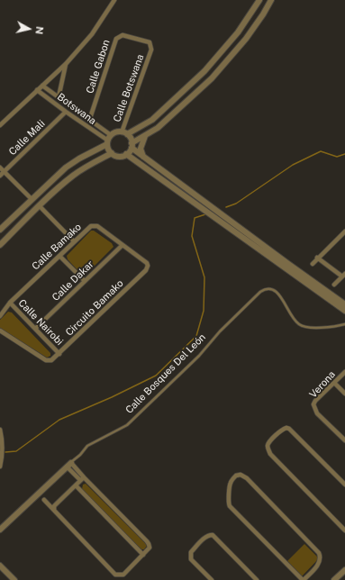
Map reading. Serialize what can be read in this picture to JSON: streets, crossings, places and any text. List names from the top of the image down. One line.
{"streets":{"street":["Calle Gabon","Calle Botswana","Botswana","Calle Mali","Calle Bamako","Calle Dakar","Circuito Bamako","Calle Nairobi","Calle Bosques Del León","Verona"]},"crossings":[["Calle Gabon","Calle Botswana"],["Calle Gabon","Botswana"],["Calle Botswana","Botswana"],["Botswana","Calle Mali"],["Calle Bamako","Calle Dakar"],["Calle Bamako","Circuito Bamako"],["Calle Bamako","Calle Nairobi"],["Calle Dakar","Calle Nairobi"],["Circuito Bamako","Calle Nairobi"]],"north":"right"}
